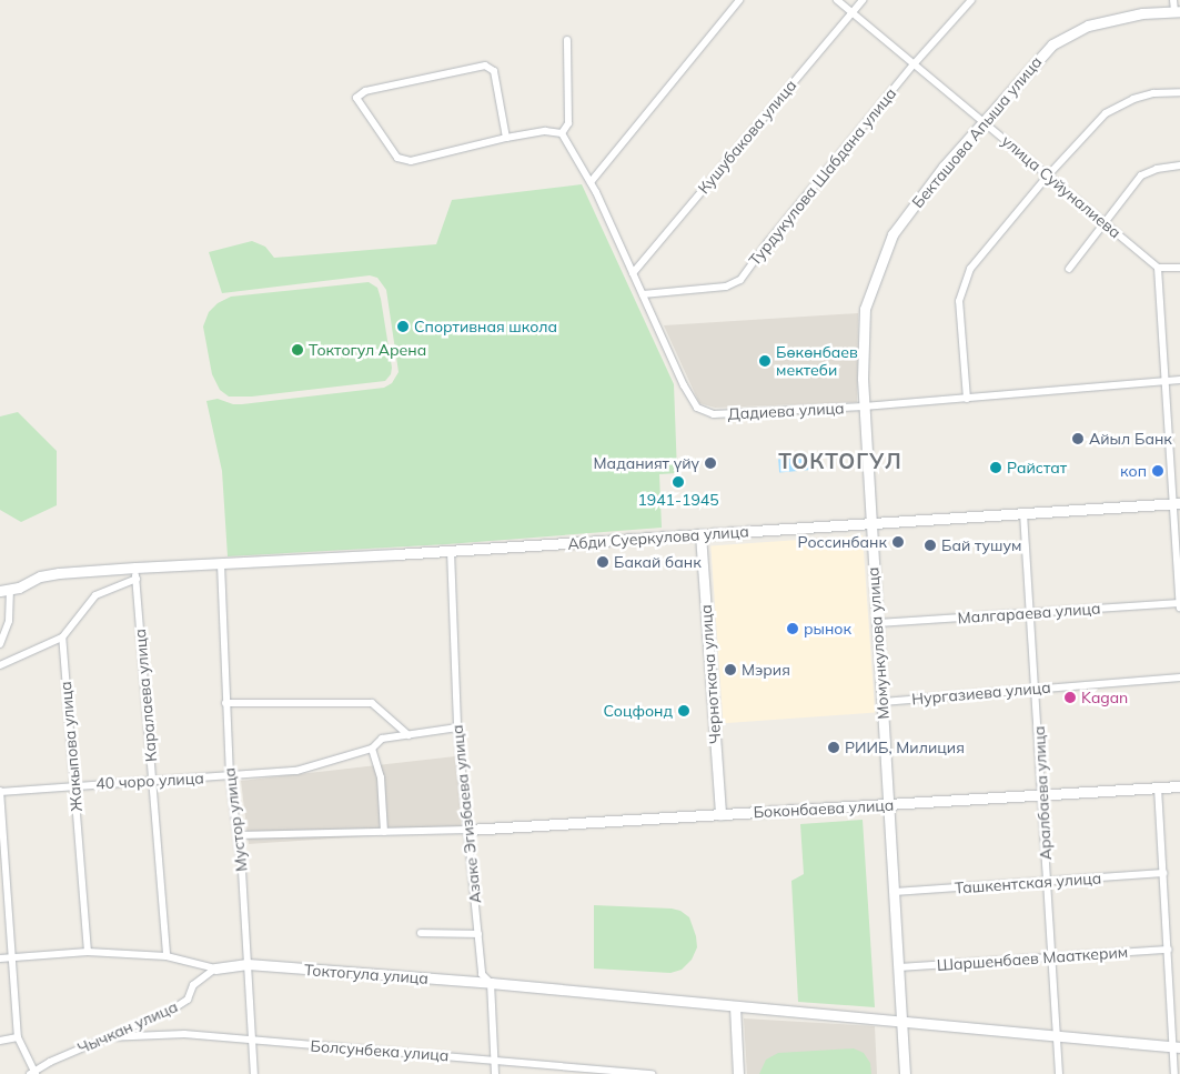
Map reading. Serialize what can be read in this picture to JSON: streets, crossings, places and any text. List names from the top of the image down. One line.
{"streets":{"street":["Бекташова Апыша улица","Кушубакова улица","Турдукулова Шабдана улица","улица Суйуналиева","Дадиева улица","Абди Суеркулова улица","Малгараева улица","Момункулова улица","Черноткача улица","Нургазиева улица","Каралаева улица","Жакыпова улица","40 чоро улица","Аралбаева улица","Боконбаева улица","Азаке Эгизбаева улица","Мустор улица","Ташкентская улица","Шаршенбаев Мааткерим","Токтогула улица","Чычкан улица","Болсунбека улица"]},"crossings":[["Бекташова Апыша улица","улица Суйуналиева"],["Бекташова Апыша улица","Момункулова улица"],["Кушубакова улица","улица Суйуналиева"],["Кушубакова улица","Дадиева улица"],["Турдукулова Шабдана улица","улица Суйуналиева"],["Турдукулова Шабдана улица","Дадиева улица"],["Дадиева улица","Момункулова улица"],["Абди Суеркулова улица","Момункулова улица"],["Абди Суеркулова улица","Черноткача улица"],["Абди Суеркулова улица","Каралаева улица"],["Абди Суеркулова улица","Аралбаева улица"],["Абди Суеркулова улица","Азаке Эгизбаева улица"],["Абди Суеркулова улица","Мустор улица"],["Малгараева улица","Момункулова улица"],["Малгараева улица","Аралбаева улица"],["Момункулова улица","Нургазиева улица"],["Момункулова улица","Боконбаева улица"],["Момункулова улица","Ташкентская улица"],["Момункулова улица","Шаршенбаев Мааткерим"],["Момункулова улица","Токтогула улица"],["Черноткача улица","Боконбаева улица"],["Нургазиева улица","Аралбаева улица"],["Каралаева улица","40 чоро улица"],["Каралаева улица","Токтогула улица"],["Жакыпова улица","40 чоро улица"],["Жакыпова улица","Токтогула улица"],["40 чоро улица","Азаке Эгизбаева улица"],["40 чоро улица","Мустор улица"],["Аралбаева улица","Боконбаева улица"],["Аралбаева улица","Ташкентская улица"],["Аралбаева улица","Шаршенбаев Мааткерим"],["Аралбаева улица","Токтогула улица"],["Боконбаева улица","Азаке Эгизбаева улица"],["Азаке Эгизбаева улица","Токтогула улица"],["Азаке Эгизбаева улица","Болсунбека улица"],["Мустор улица","Токтогула улица"],["Мустор улица","Болсунбека улица"],["Токтогула улица","Чычкан улица"],["Чычкан улица","Болсунбека улица"]],"districts":["ТОКТОГУЛ"],"places":["Спортивная школа","Токтогул Арена","Бөкөнбаев мектеби","Айыл Банк","Маданият үйү","Райстат","коп","1941-1945","Россинбанк","Бай тушум","Бакай банк","рынок","Мэрия","Kagan","Соцфонд","РИИБ, Милиция"]}
